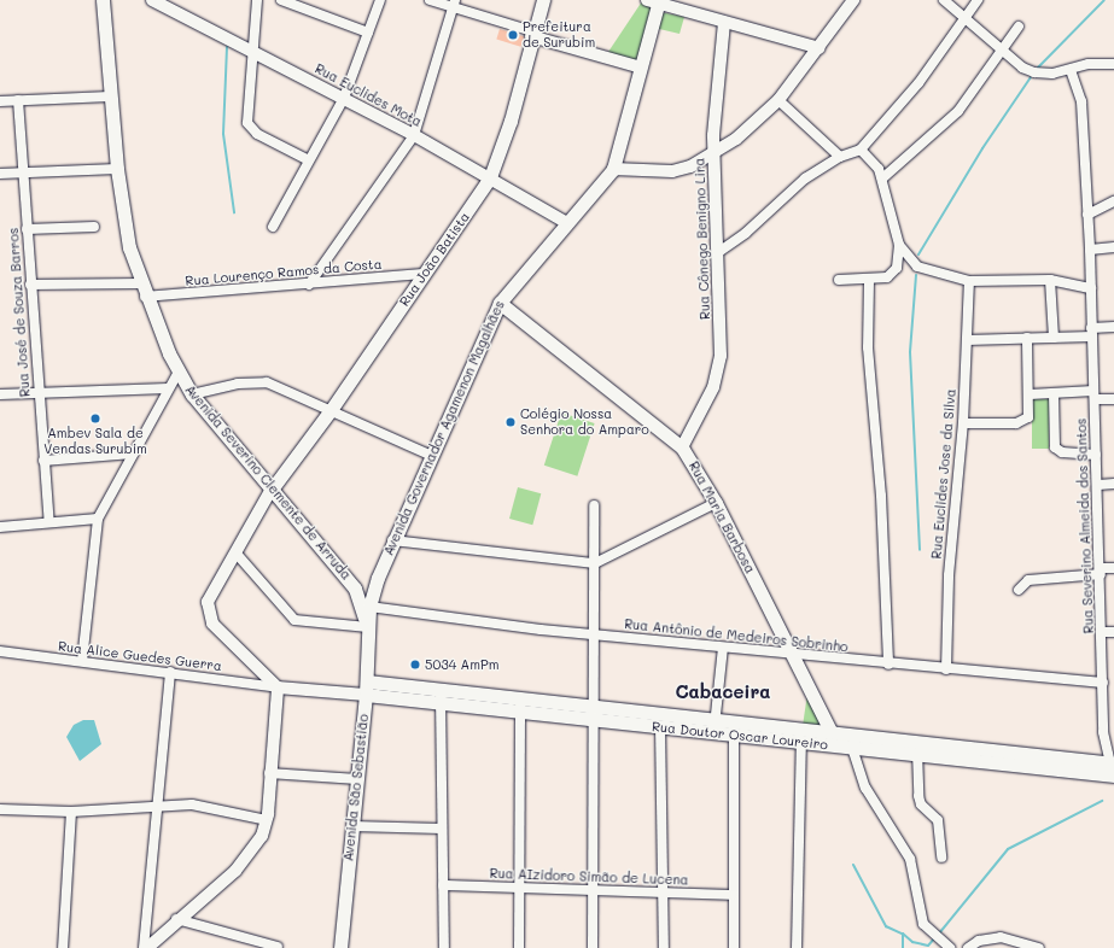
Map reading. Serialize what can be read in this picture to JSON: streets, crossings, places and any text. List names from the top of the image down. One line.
{"streets":{"main road":["Rua João Batista","Avenida Governador Agamenon Magalhães","Avenida Severino Clemente de Arruda","Rua Maria Barbosa","Rua Doutor Oscar Loureiro","Avenida São Sebastião"],"street":["Rua Euclides Mota","Rua Cônego Benigno Lira","Rua Lourenço Ramos da Costa","Rua José de Souza Barros","Rua Euclides Jose da Silva","Rua Severino Almeida dos Santos","Rua Antônio de Medeiros Sobrinho","Rua Alice Guedes Guerra","Rua AIzidoro Simão de Lucena"]},"crossings":[["Rua Euclides Mota","Rua João Batista"],["Rua Euclides Mota","Avenida Governador Agamenon Magalhães"],["Rua Cônego Benigno Lira","Rua Maria Barbosa"],["Rua João Batista","Rua Lourenço Ramos da Costa"],["Rua João Batista","Avenida Severino Clemente de Arruda"],["Rua Lourenço Ramos da Costa","Avenida Severino Clemente de Arruda"],["Avenida Governador Agamenon Magalhães","Avenida Severino Clemente de Arruda"],["Avenida Governador Agamenon Magalhães","Rua Maria Barbosa"],["Avenida Governador Agamenon Magalhães","Rua Antônio de Medeiros Sobrinho"],["Avenida Governador Agamenon Magalhães","Avenida São Sebastião"],["Rua Euclides Jose da Silva","Rua Antônio de Medeiros Sobrinho"],["Avenida Severino Clemente de Arruda","Avenida São Sebastião"],["Rua Maria Barbosa","Rua Antônio de Medeiros Sobrinho"],["Rua Maria Barbosa","Rua Doutor Oscar Loureiro"],["Rua Severino Almeida dos Santos","Rua Antônio de Medeiros Sobrinho"],["Rua Severino Almeida dos Santos","Rua Doutor Oscar Loureiro"],["Rua Doutor Oscar Loureiro","Avenida São Sebastião"]],"districts":["Cabaceira"],"places":["Prefeitura de Surubim","Ambev Sala de Vendas Surubim","Colégio Nossa Senhora do Amparo","5034 AmPm"]}
